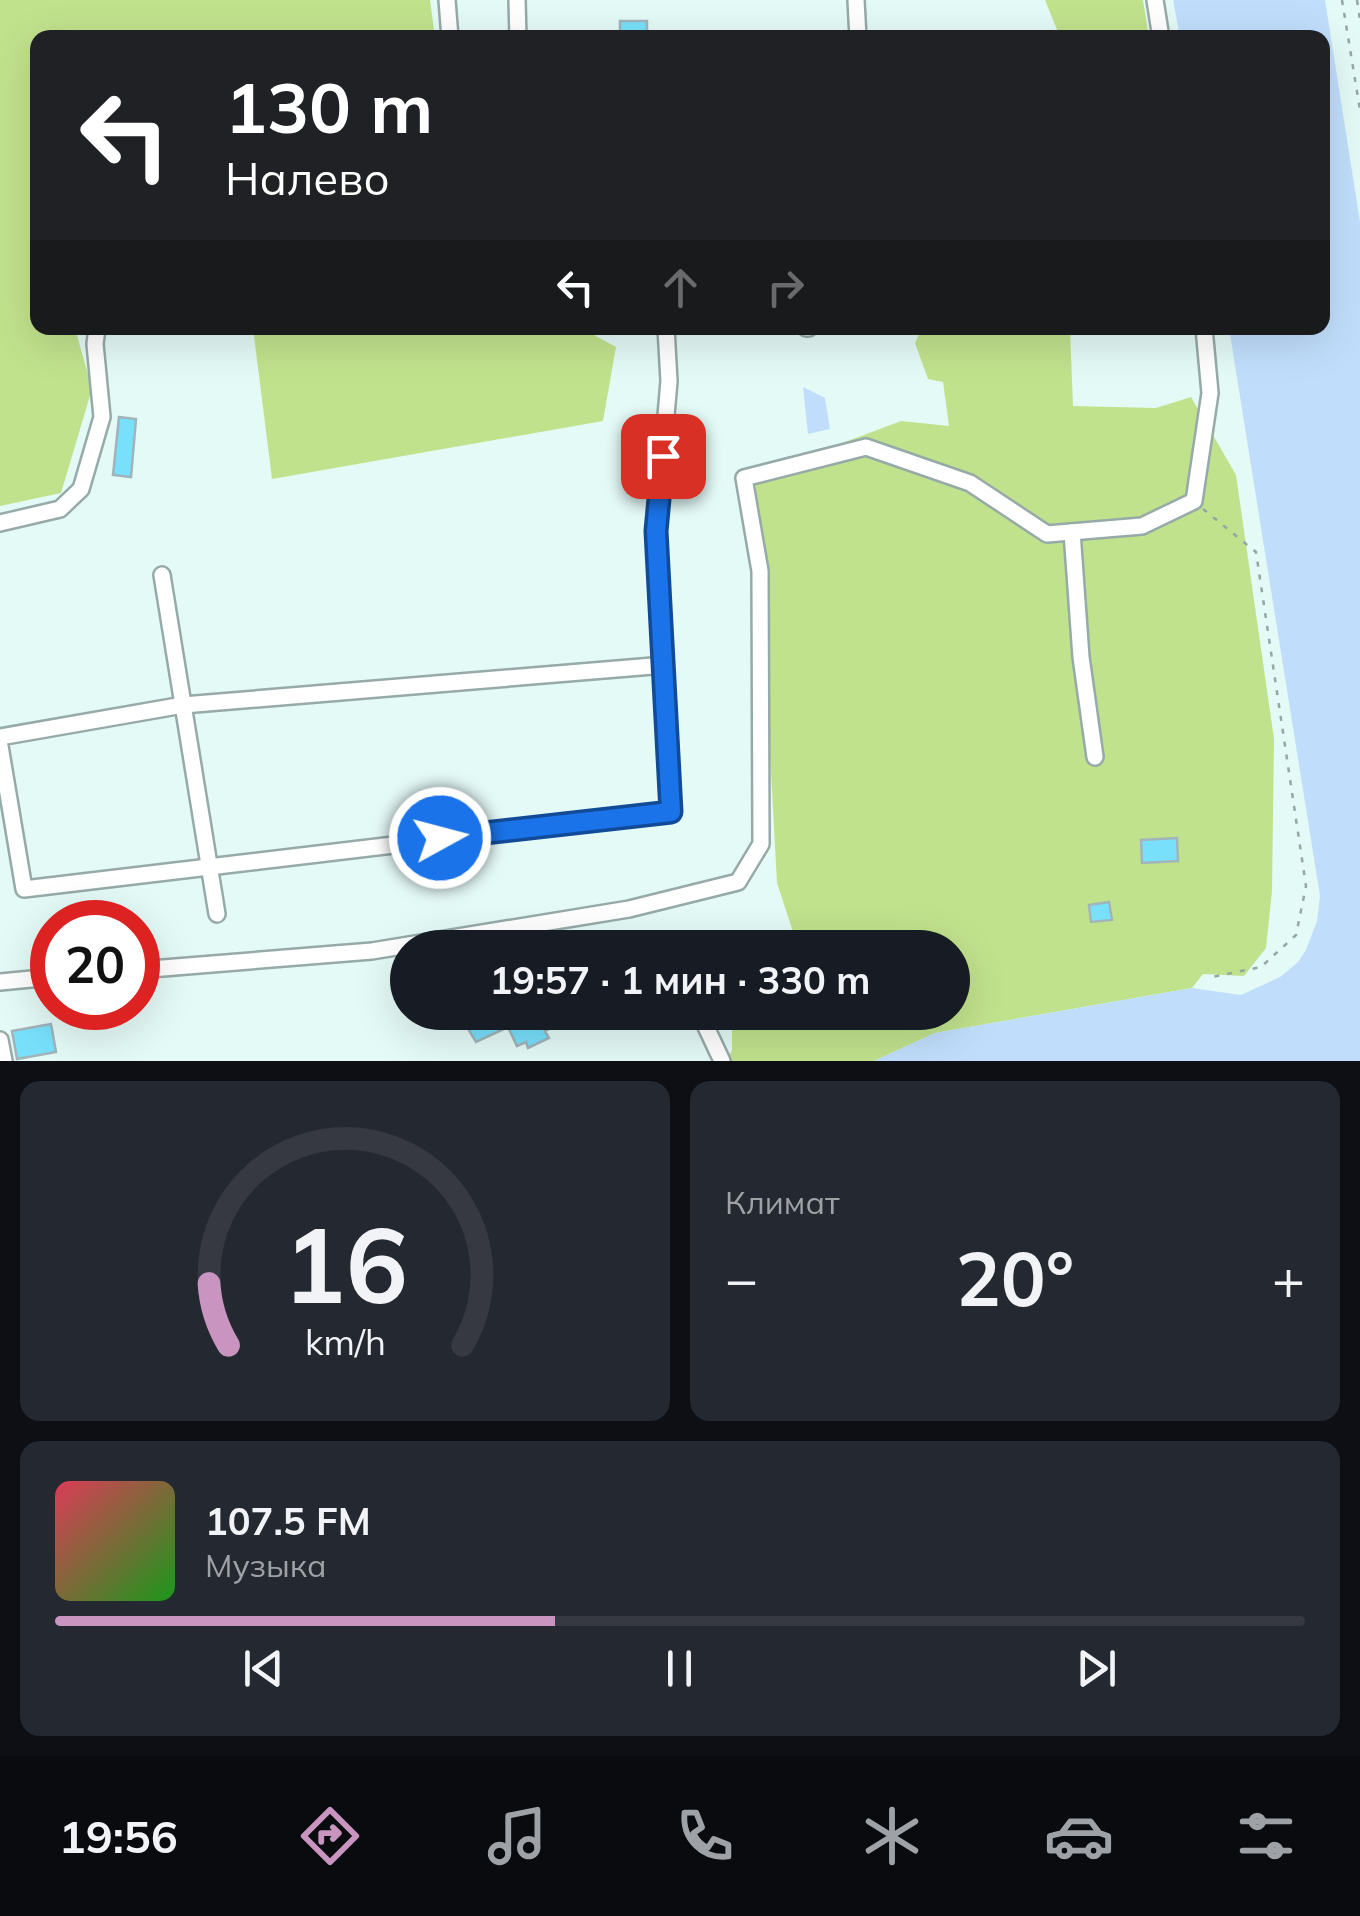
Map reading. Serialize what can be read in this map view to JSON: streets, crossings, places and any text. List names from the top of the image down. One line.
{"page":{"turn":["130 m","Налево"],"limit":"20","trip":"19:57 · 1 мин · 330 m","tile":"Климат","heat":["−","20°","+"],"song":["107.5 FM","Музыка"],"tabs":"19:56","gauge":["16","km/h"]}}
